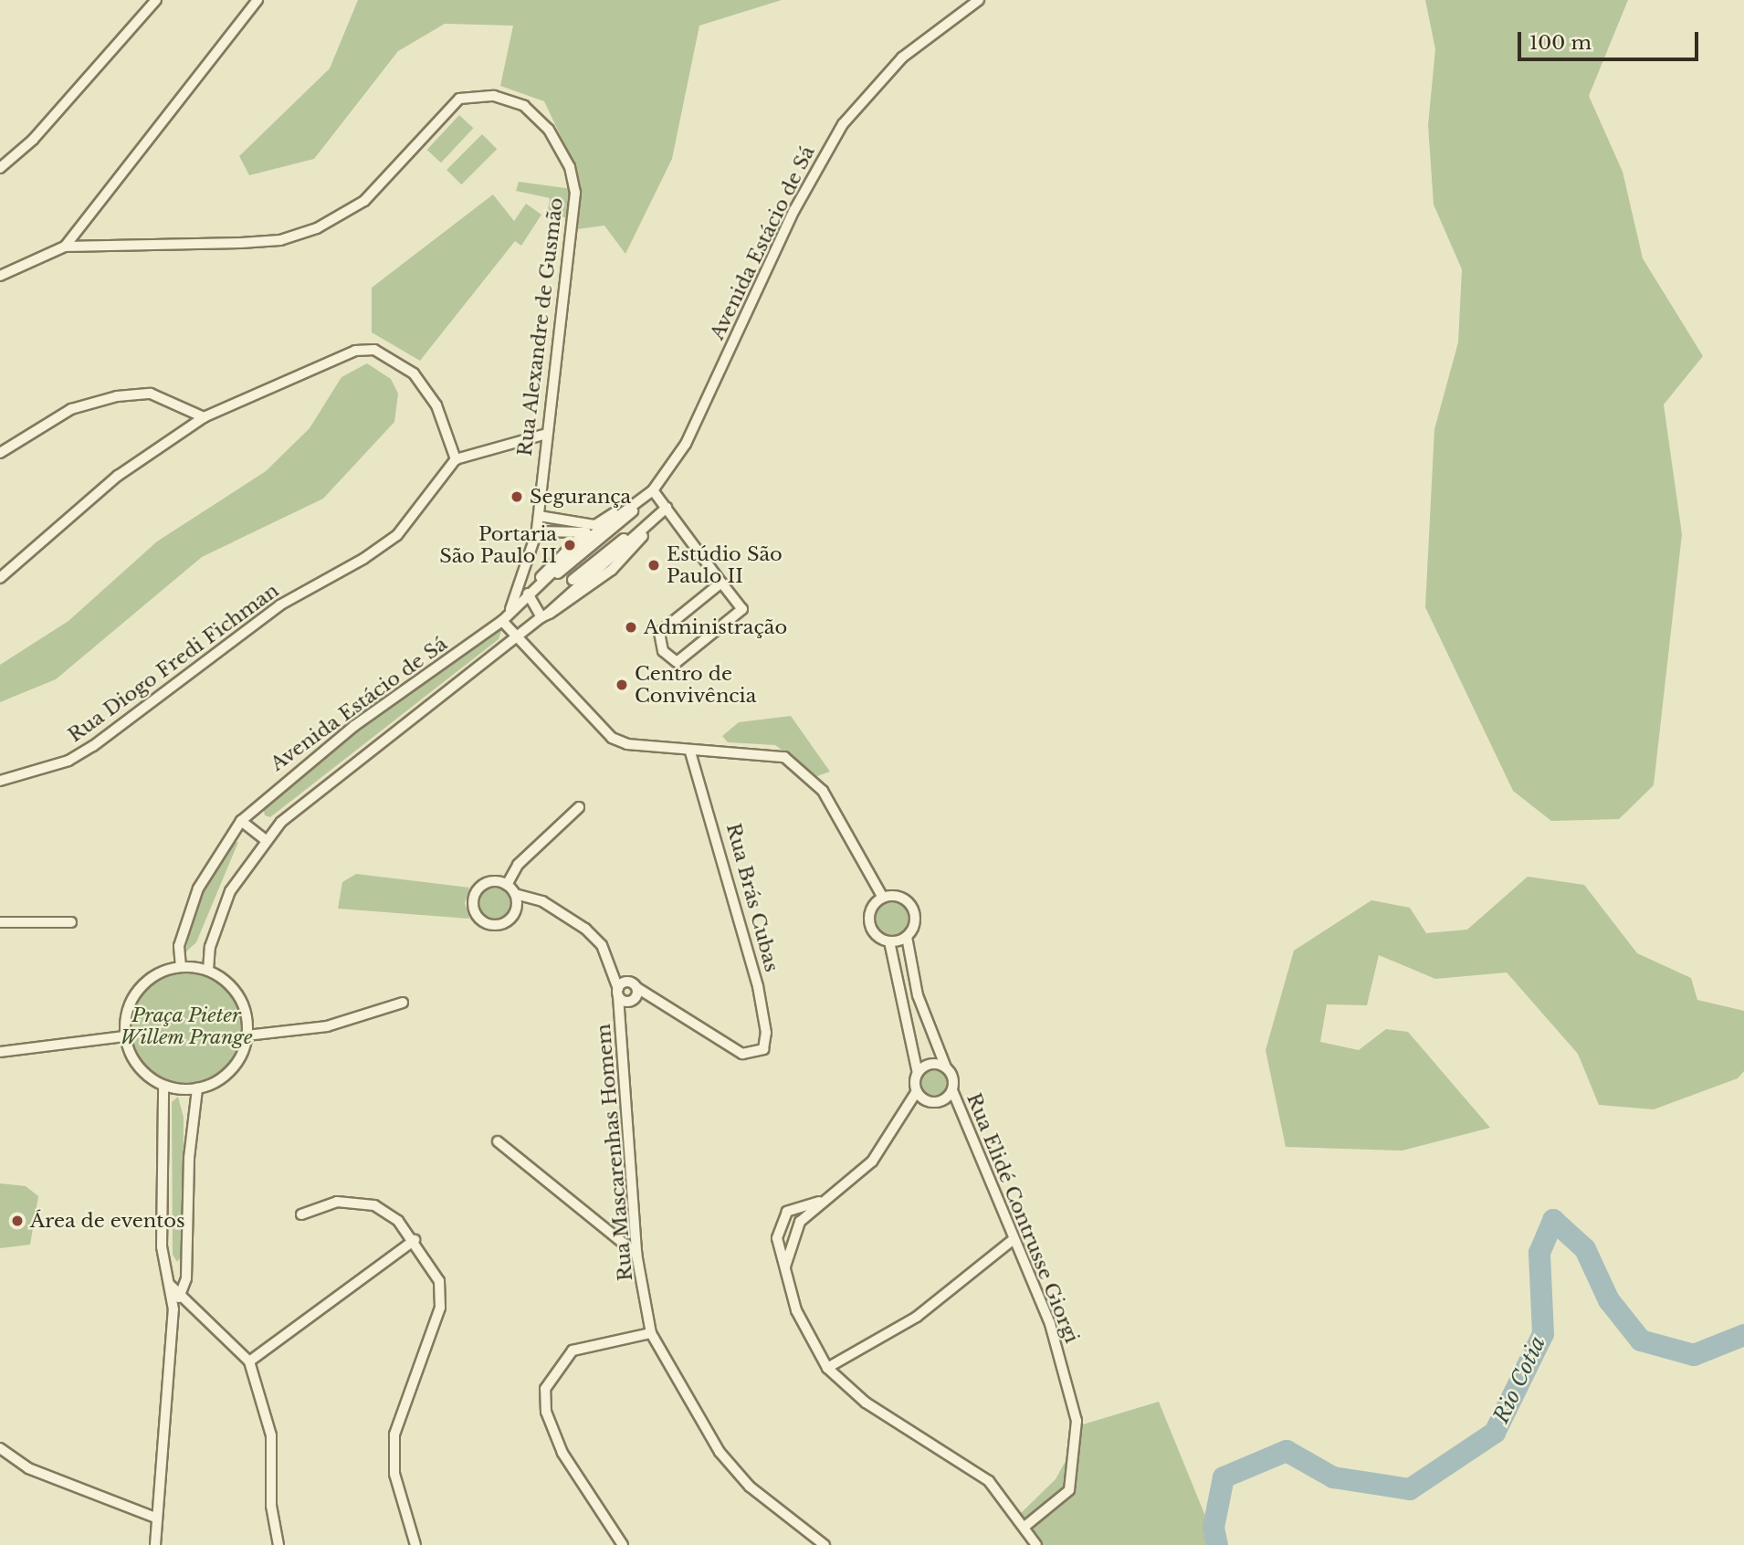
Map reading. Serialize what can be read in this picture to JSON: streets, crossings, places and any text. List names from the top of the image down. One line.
{"streets":{"street":["Avenida Estácio de Sá","Rua Alexandre de Gusmão","Rua Diogo Fredi Fichman","Rua Brás Cubas","Rua Mascarenhas Homem","Rua Elidé Contrusse Giorgi"]},"crossings":[["Avenida Estácio de Sá","Rua Alexandre de Gusmão"]],"water":["Rio Cotia"],"parks":["Praça Pieter Willem Prange"],"places":["Segurança","Portaria São Paulo II","Estúdio São Paulo II","Administração","Centro de Convivência","Área de eventos"],"scale_bar":"100 m"}
